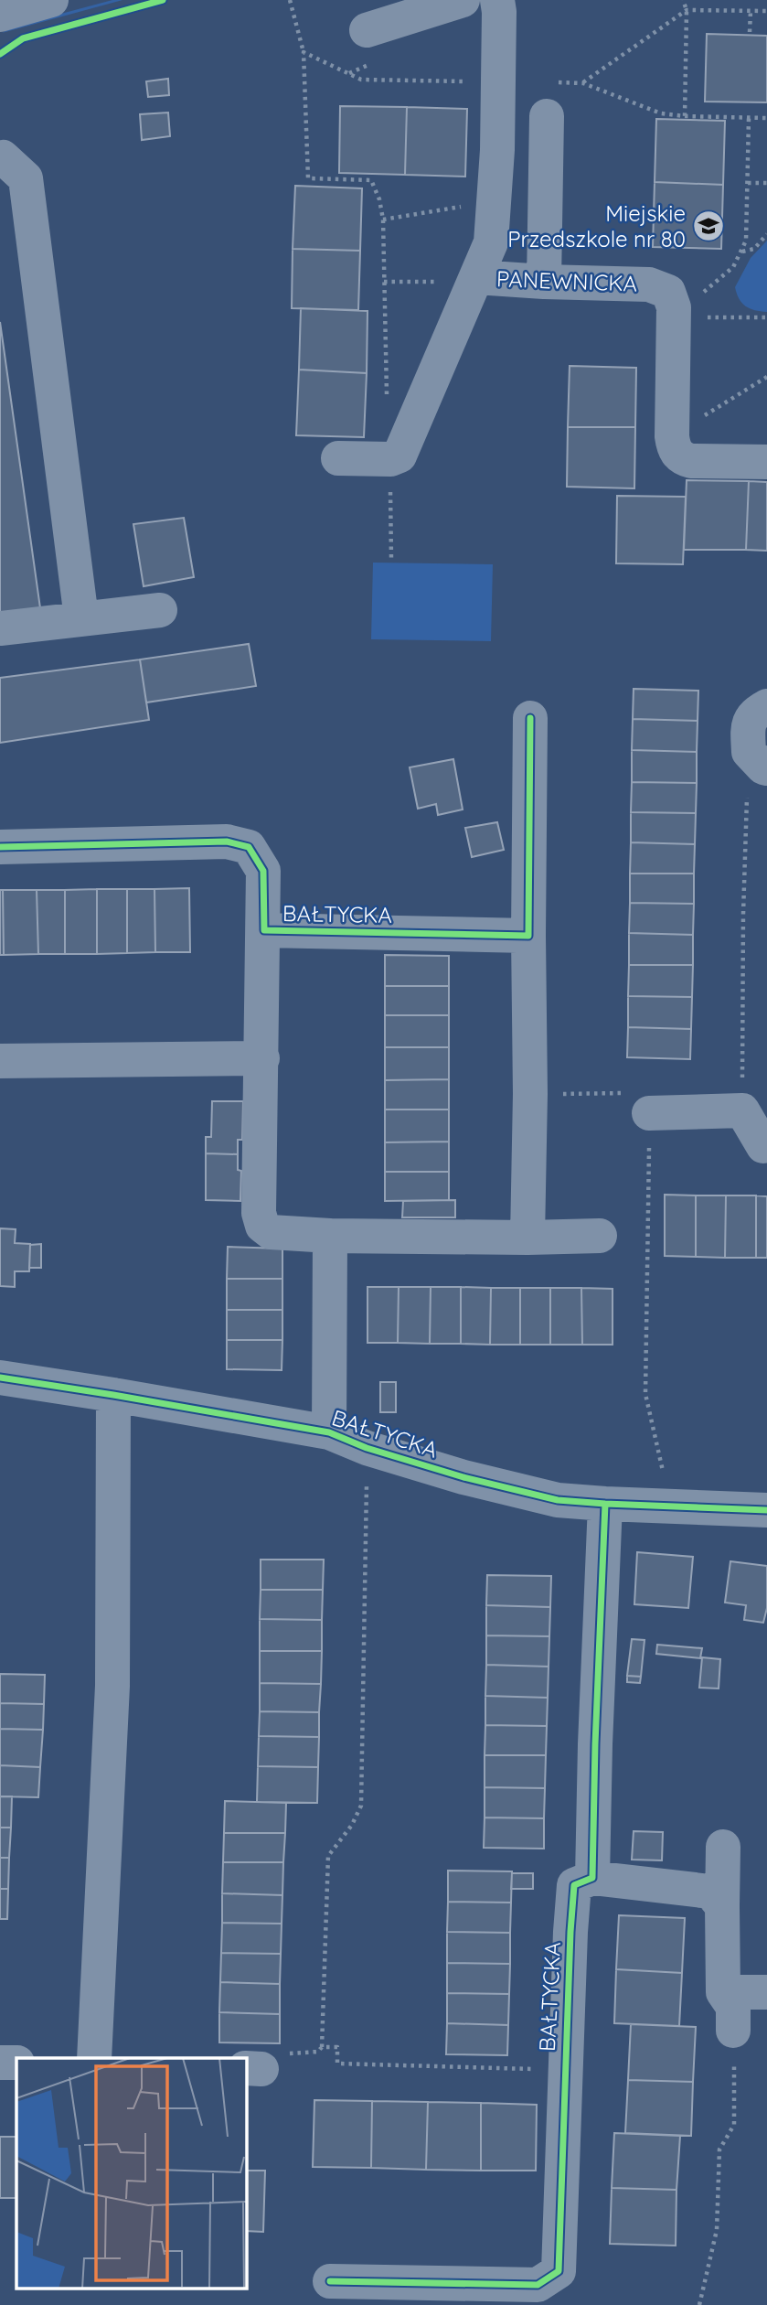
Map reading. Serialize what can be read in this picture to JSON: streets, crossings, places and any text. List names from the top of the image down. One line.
{"streets":{"street":["PANEWNICKA","BAŁTYCKA"]},"places":{"school or university":["Miejskie Przedszkole nr 80"]}}
